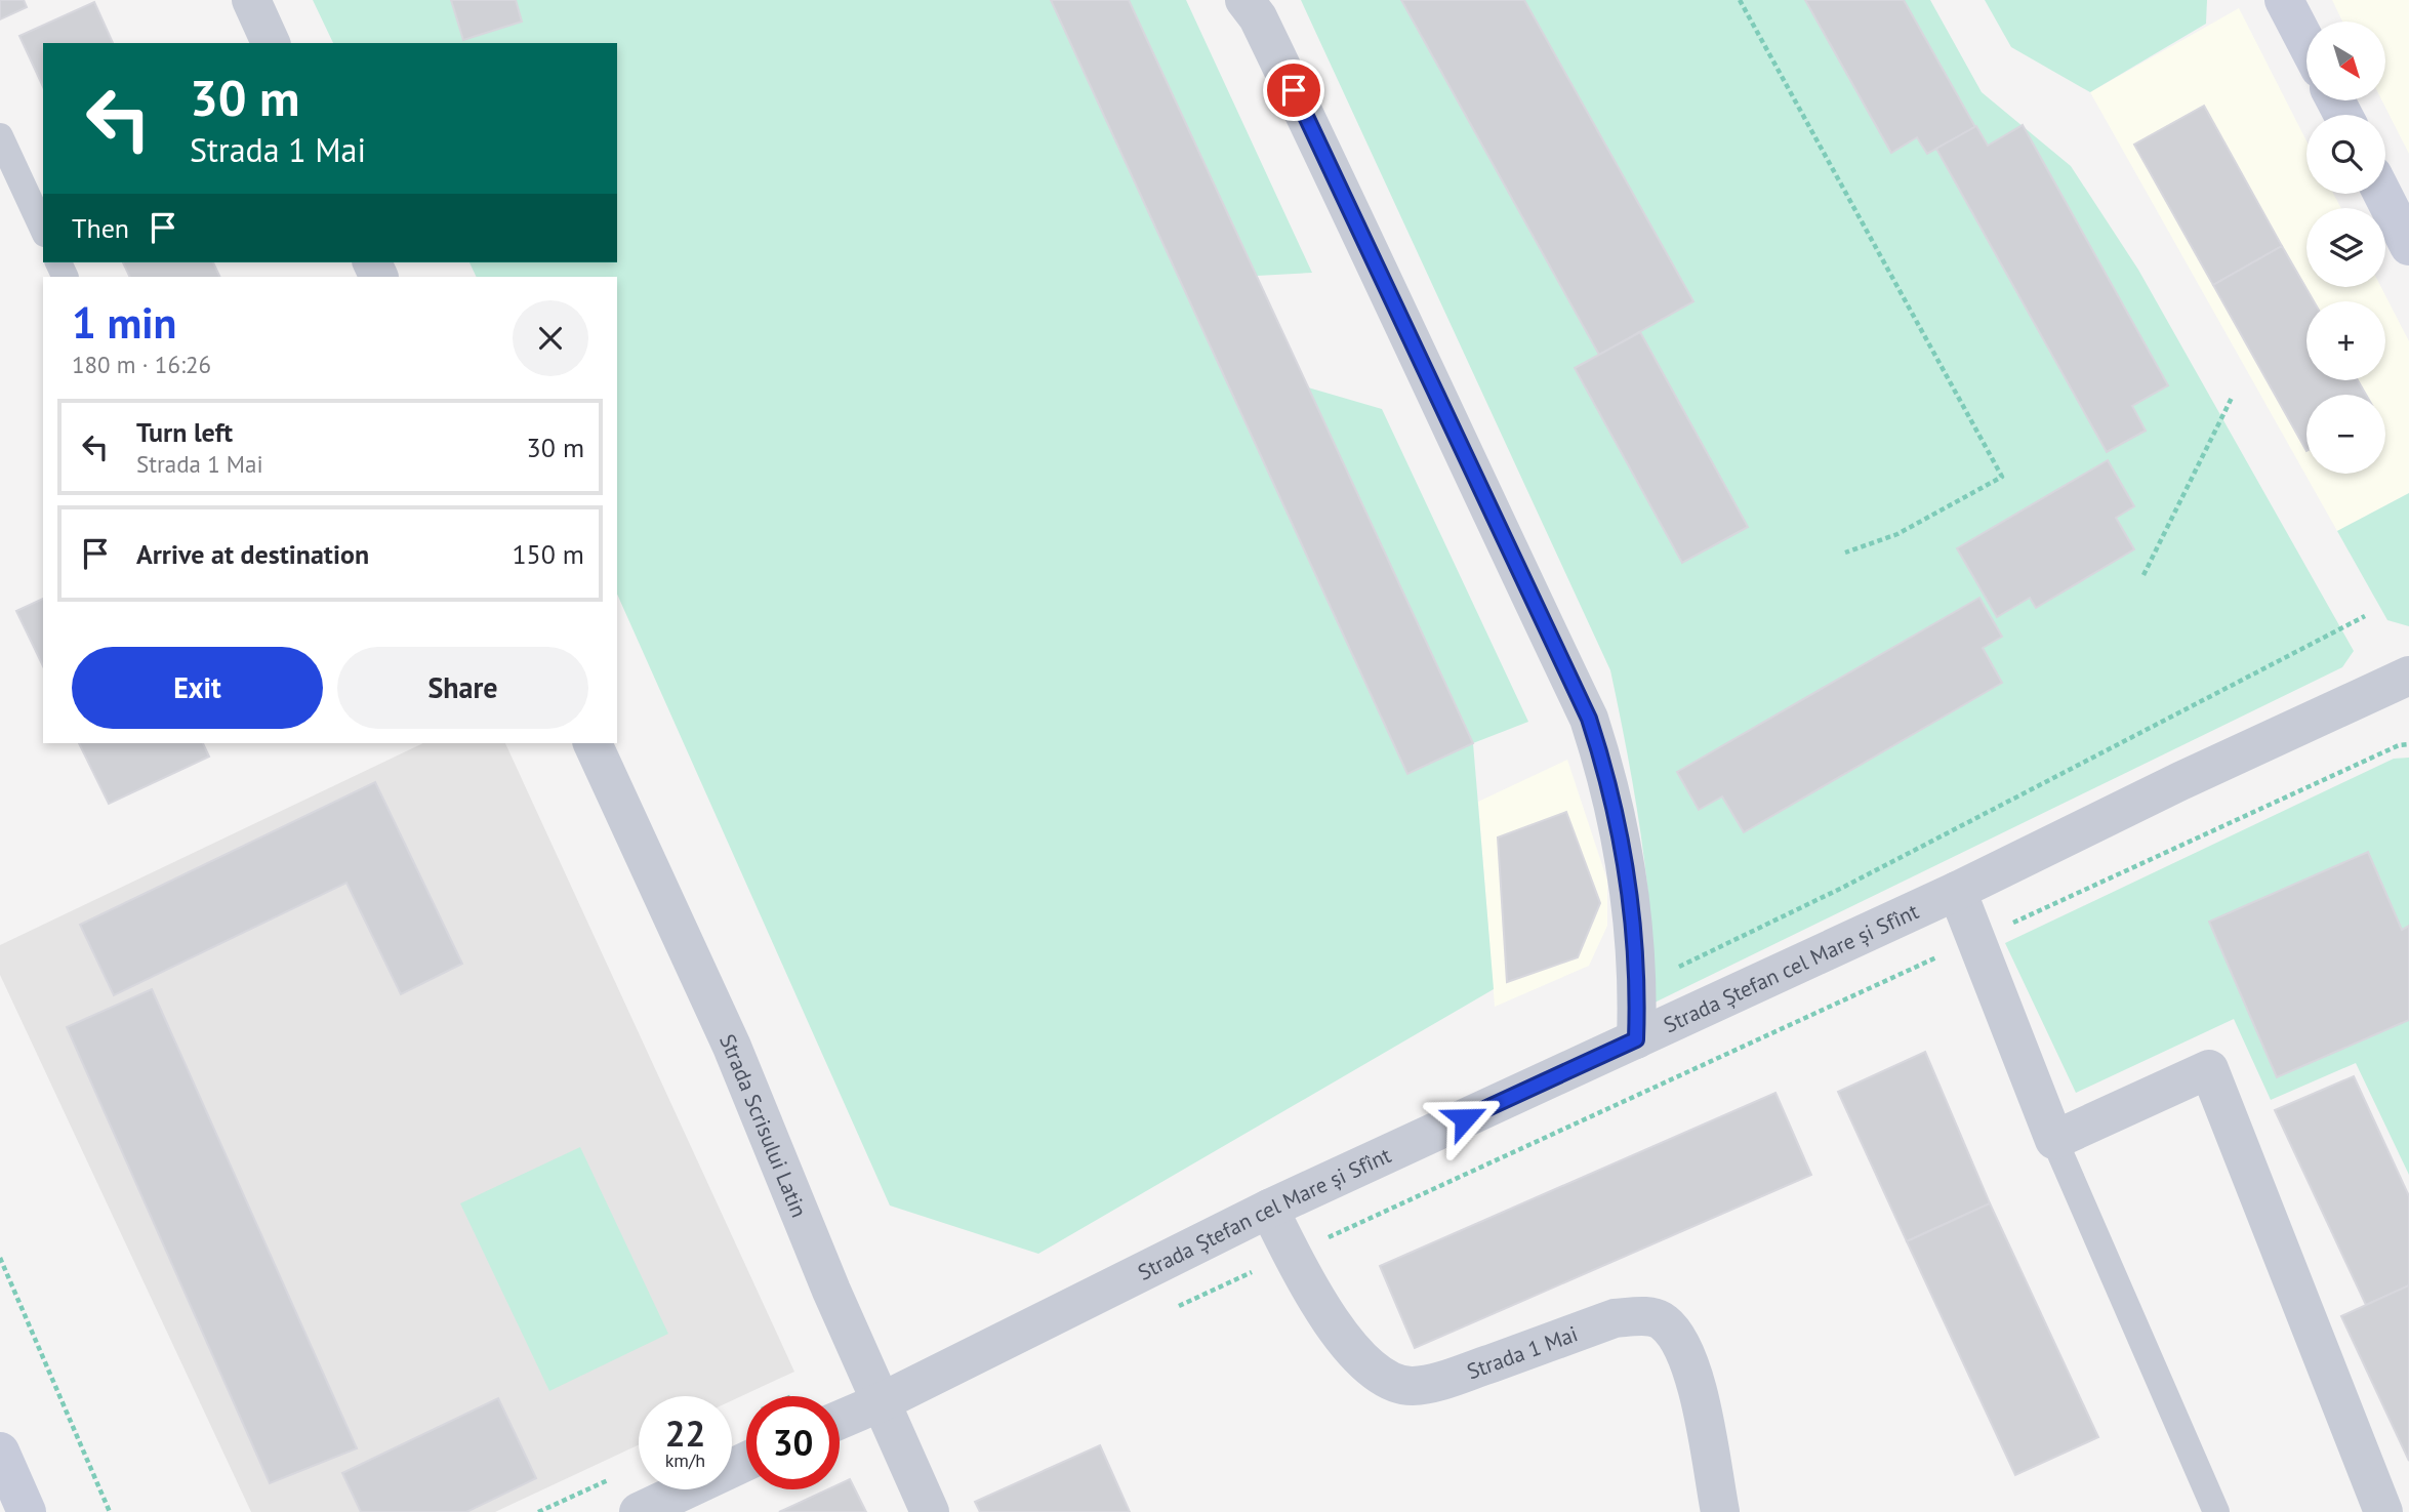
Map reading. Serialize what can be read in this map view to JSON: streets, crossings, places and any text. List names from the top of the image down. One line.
{"streets":{"street":["Strada Ștefan cel Mare și Sfînt","Strada Scrisului Latin","Strada 1 Mai"]},"crossings":[["Strada Ștefan cel Mare și Sfînt","Strada Scrisului Latin"],["Strada Ștefan cel Mare și Sfînt","Strada 1 Mai"]],"north":"bottom right","page":{"map_buttons":["+","−"],"turn":["30 m","Strada 1 Mai"],"then":"Then","heading":["1 min","180 m · 16:26"],"list":[{"name":"Turn left","note":"Strada 1 Mai","value":"30 m"},{"name":"Arrive at destination","value":"150 m"}],"buttons":["Exit","Share"],"speed":"22 km/h","limit":"30"}}
